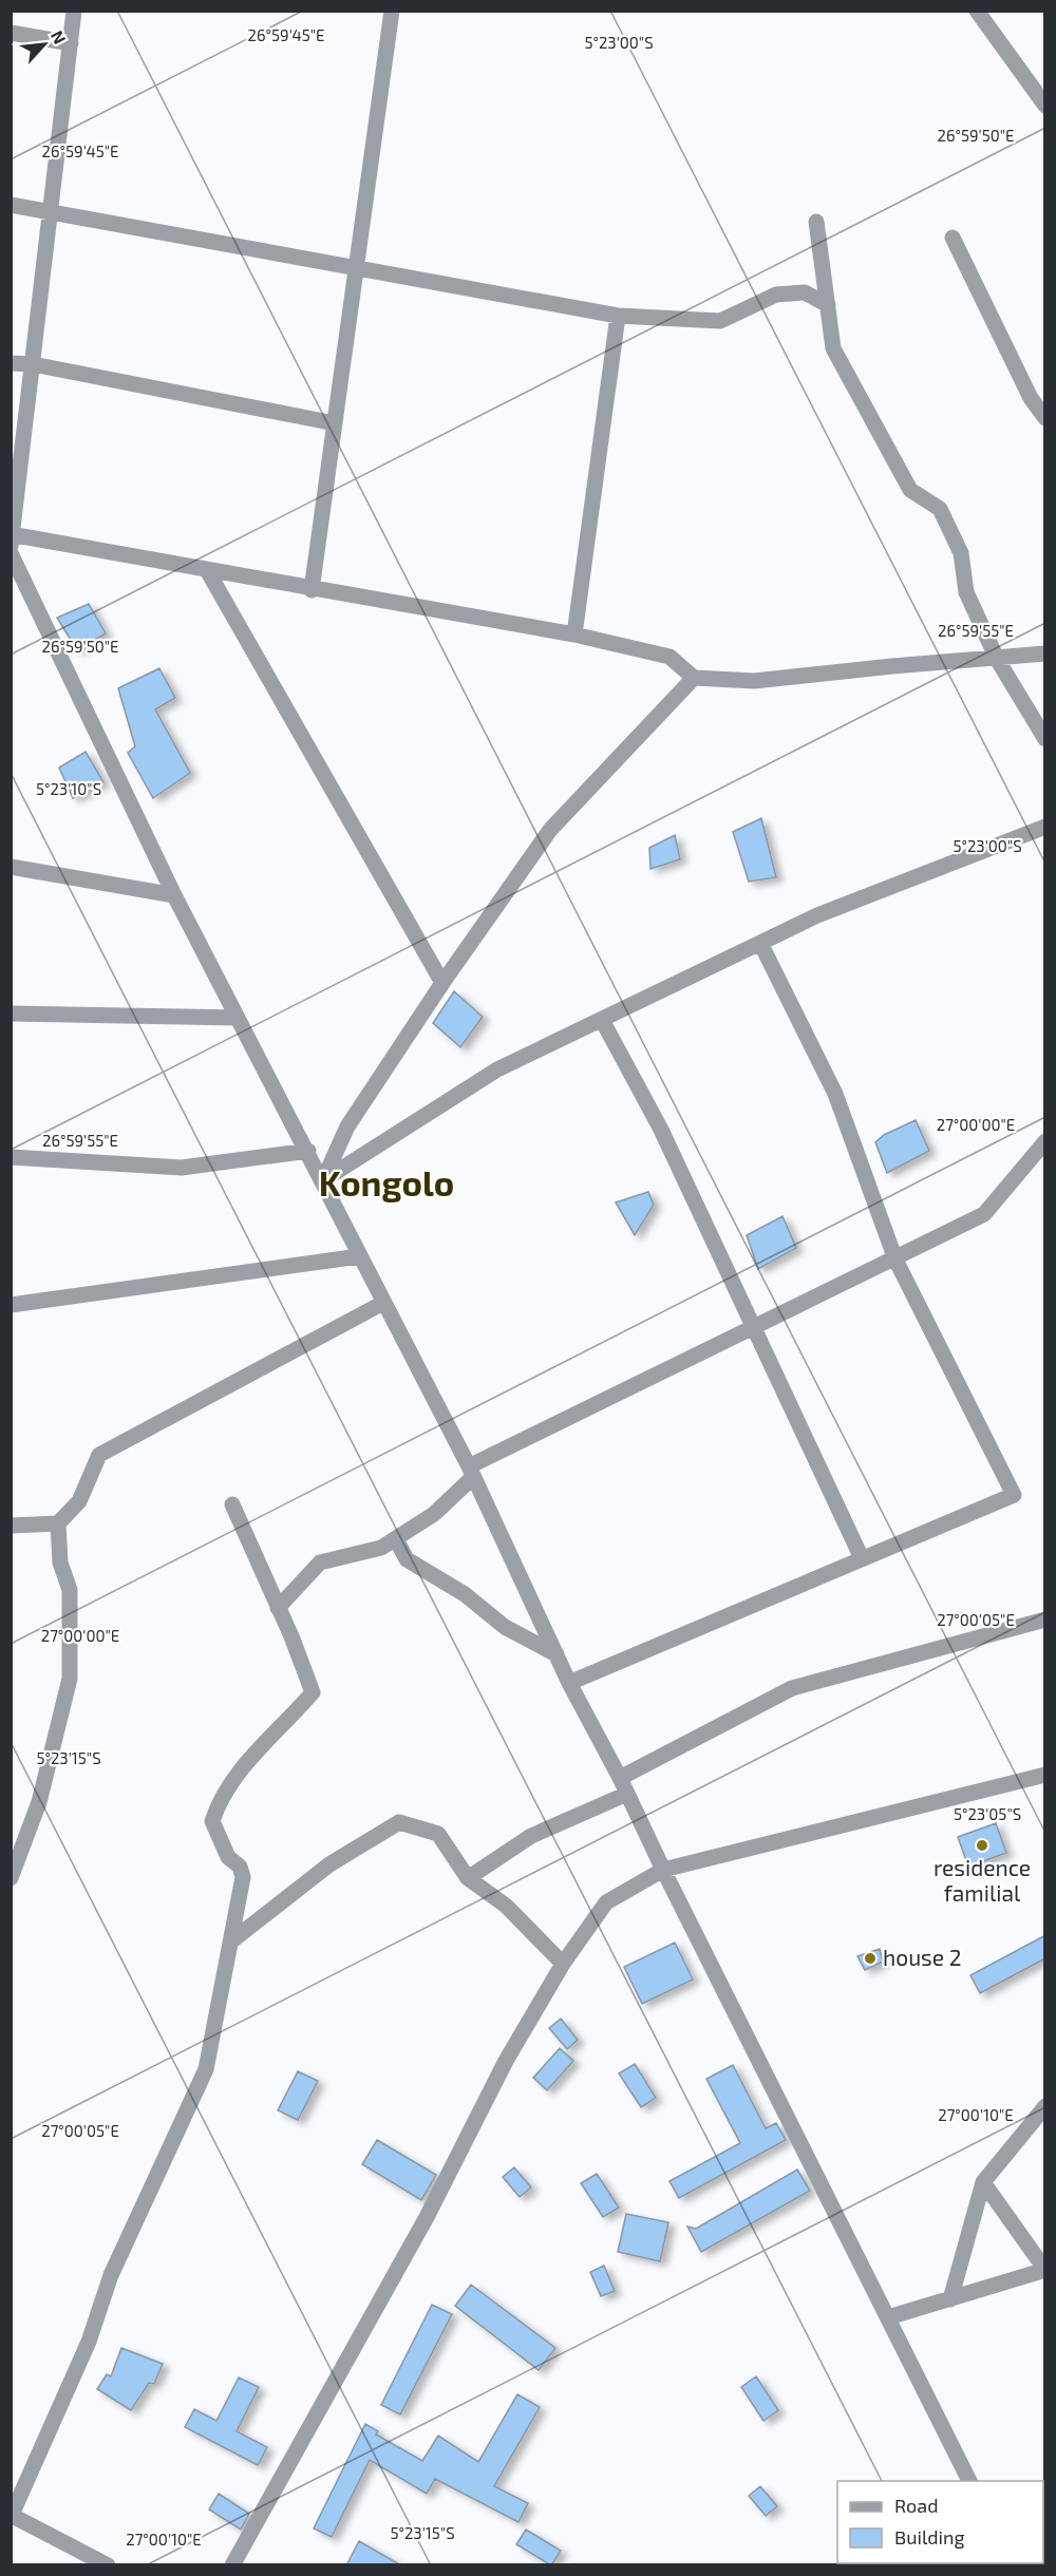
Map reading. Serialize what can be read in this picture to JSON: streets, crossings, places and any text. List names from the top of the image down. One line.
{"districts":["Kongolo"],"places":["residence familial","house 2"],"legend":["Road","Building"],"north":"top right","coordinates":["26°59'45\"E","5°23'00\"S","26°59'50\"E","26°59'55\"E","5°23'10\"S","27°00'00\"E","27°00'05\"E","5°23'15\"S","5°23'05\"S","27°00'10\"E"]}
